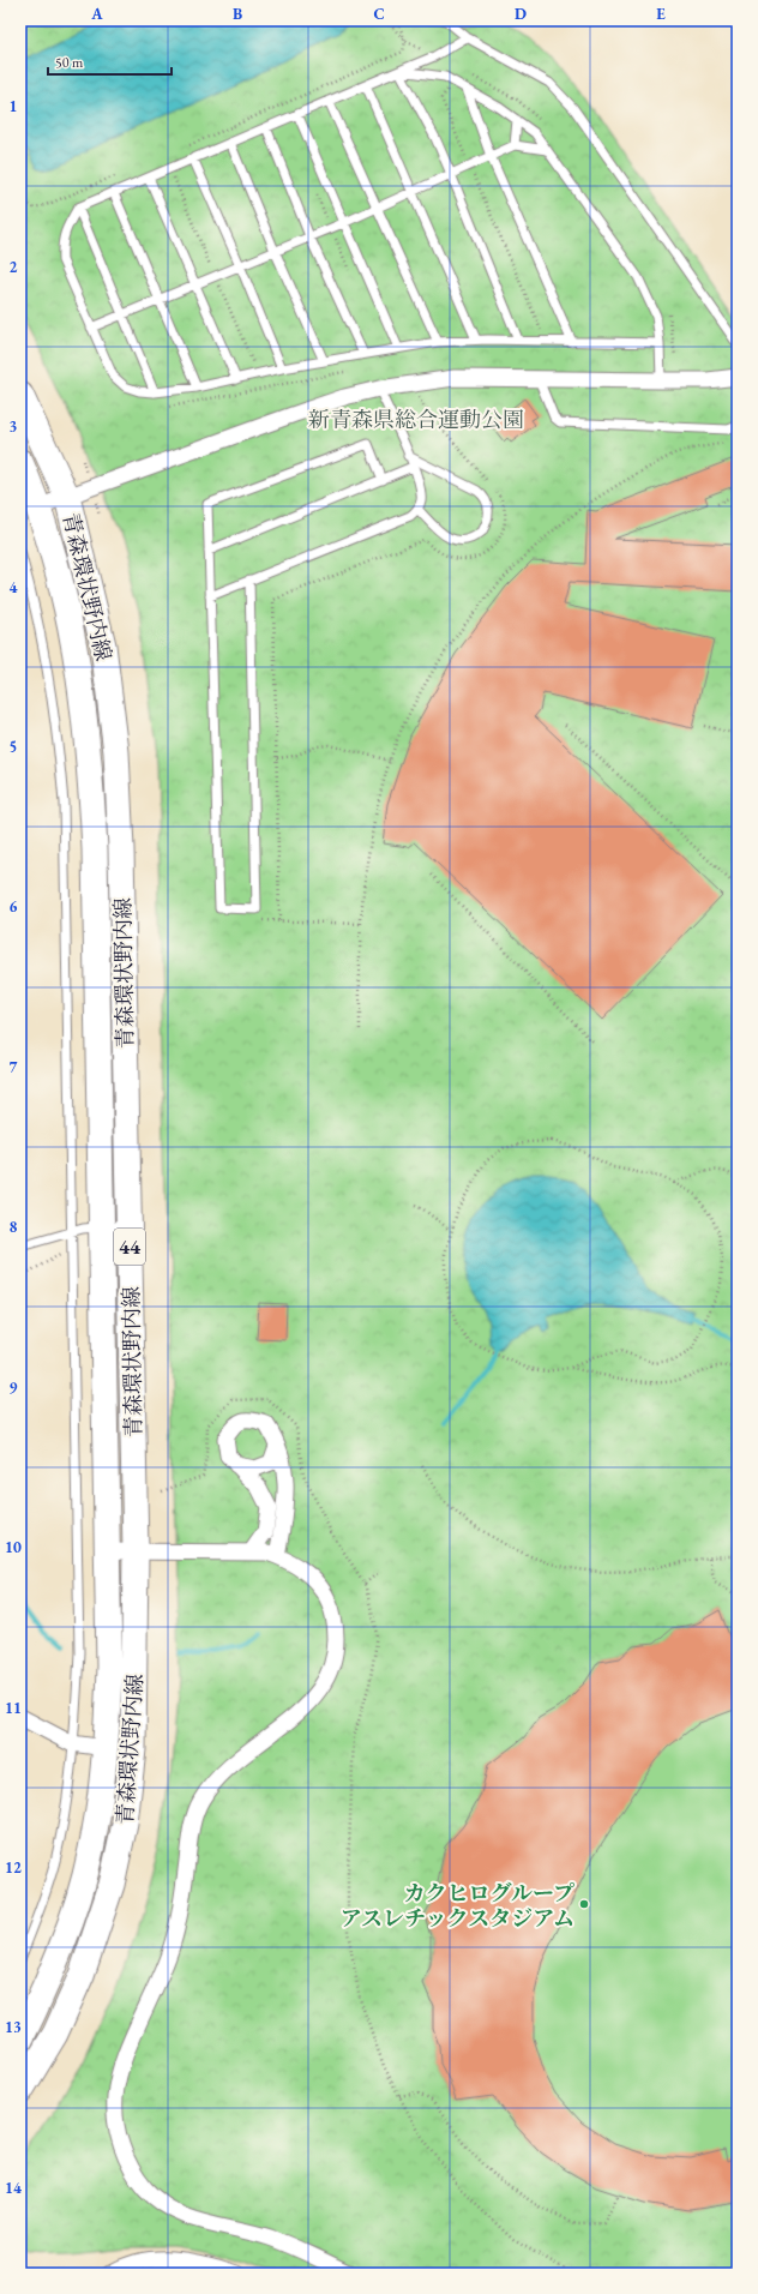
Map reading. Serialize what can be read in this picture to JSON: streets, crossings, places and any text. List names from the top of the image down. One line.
{"streets":{"main road":["青森環状野内線","44"]},"parks":["新青森県総合運動公園"],"places":["カクヒログループ アスレチックスタジアム"],"scale_bar":"50 m","grid":{"columns":["A","B","C","D","E"],"rows":["1","2","3","4","5","6","7","8","9","10","11","12","13","14"]}}
